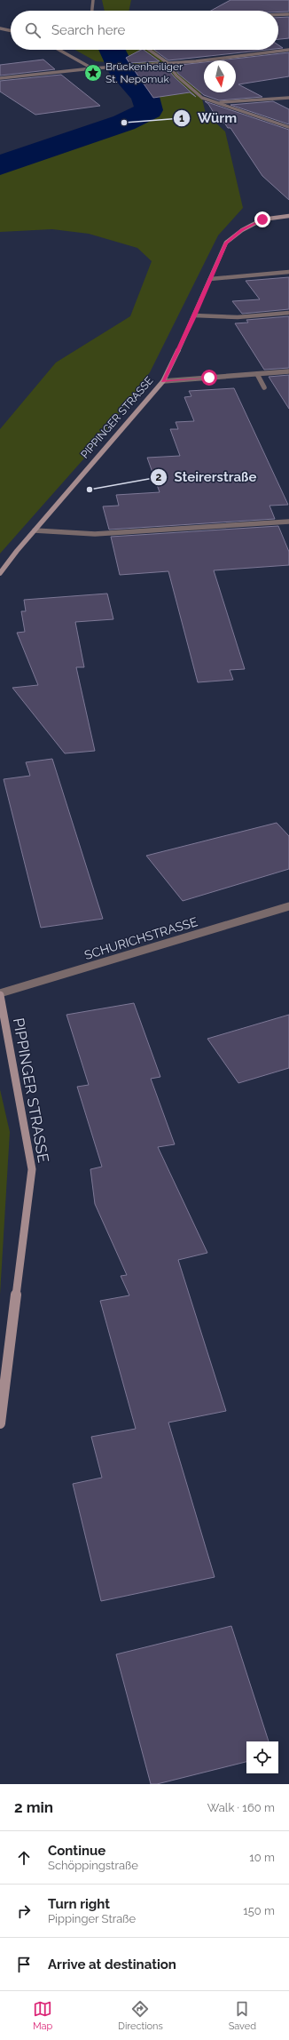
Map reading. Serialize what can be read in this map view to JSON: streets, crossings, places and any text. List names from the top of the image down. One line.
{"streets":{"main road":["PIPPINGER STRASSE"],"street":["SCHURICHSTRASSE"]},"crossings":[["PIPPINGER STRASSE","SCHURICHSTRASSE"]],"places":{"place":["Brückenheiliger St. Nepomuk"],"other":["Würm","Steirerstraße"]},"north":"bottom","page":{"search":"Search here","heading":["2 min","Walk · 160 m"],"list":[["Continue","Schöppingstraße","10 m"],["Turn right","Pippinger Straße","150 m"],"Arrive at destination"],"nav":["Map","Directions","Saved"]}}
